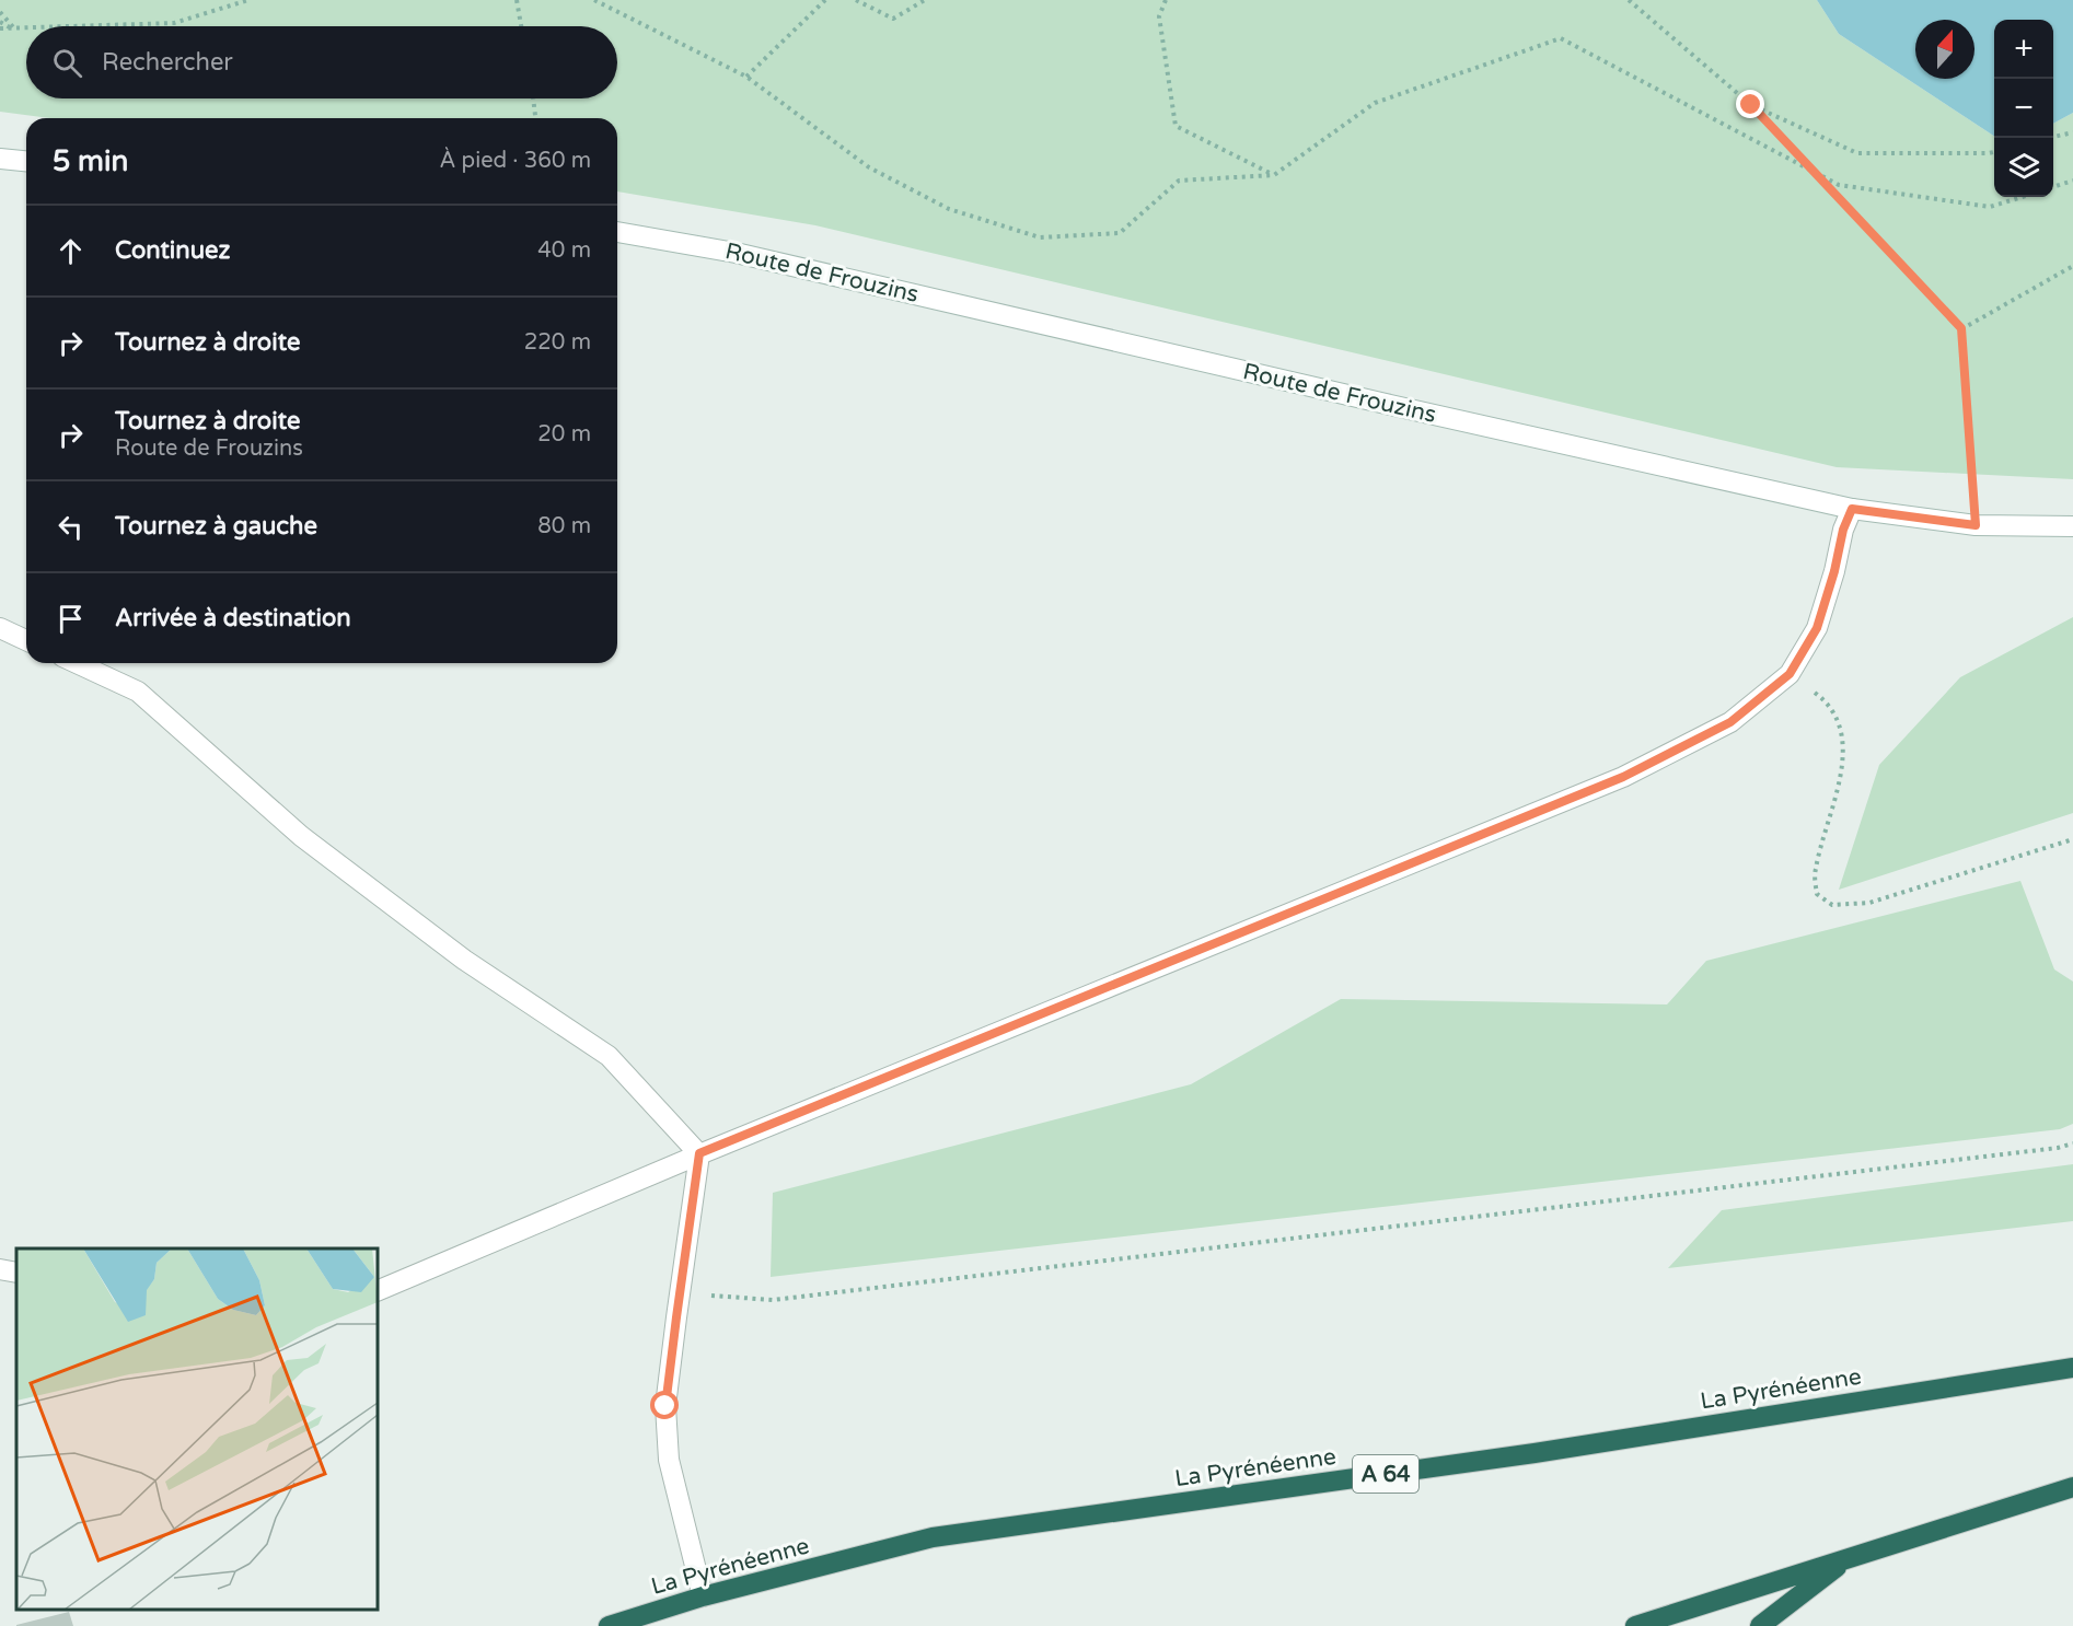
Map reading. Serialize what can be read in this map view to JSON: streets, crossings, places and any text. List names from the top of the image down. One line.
{"streets":{"highway":["La Pyrénéenne","A 64"],"main road":["Route de Frouzins"]},"north":"top","page":{"map_buttons":["+","−"],"search":"Rechercher","heading":["5 min","À pied · 360 m"],"list":[["Continuez","40 m"],["Tournez à droite","220 m"],["Tournez à droite","Route de Frouzins","20 m"],["Tournez à gauche","80 m"],"Arrivée à destination"]}}
